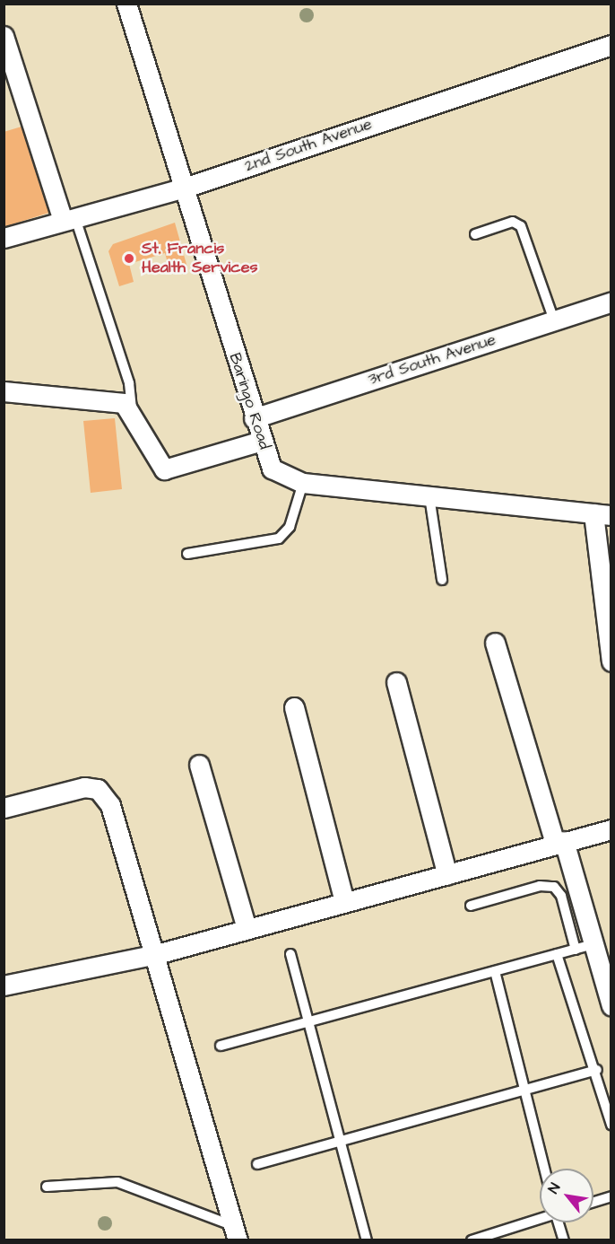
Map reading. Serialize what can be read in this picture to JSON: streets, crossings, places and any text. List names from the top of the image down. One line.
{"streets":{"street":["2nd South Avenue","3rd South Avenue","Baringo Road"]},"crossings":[["2nd South Avenue","Baringo Road"],["3rd South Avenue","Baringo Road"]],"places":["St. Francis Health Services"],"north":"top left"}
